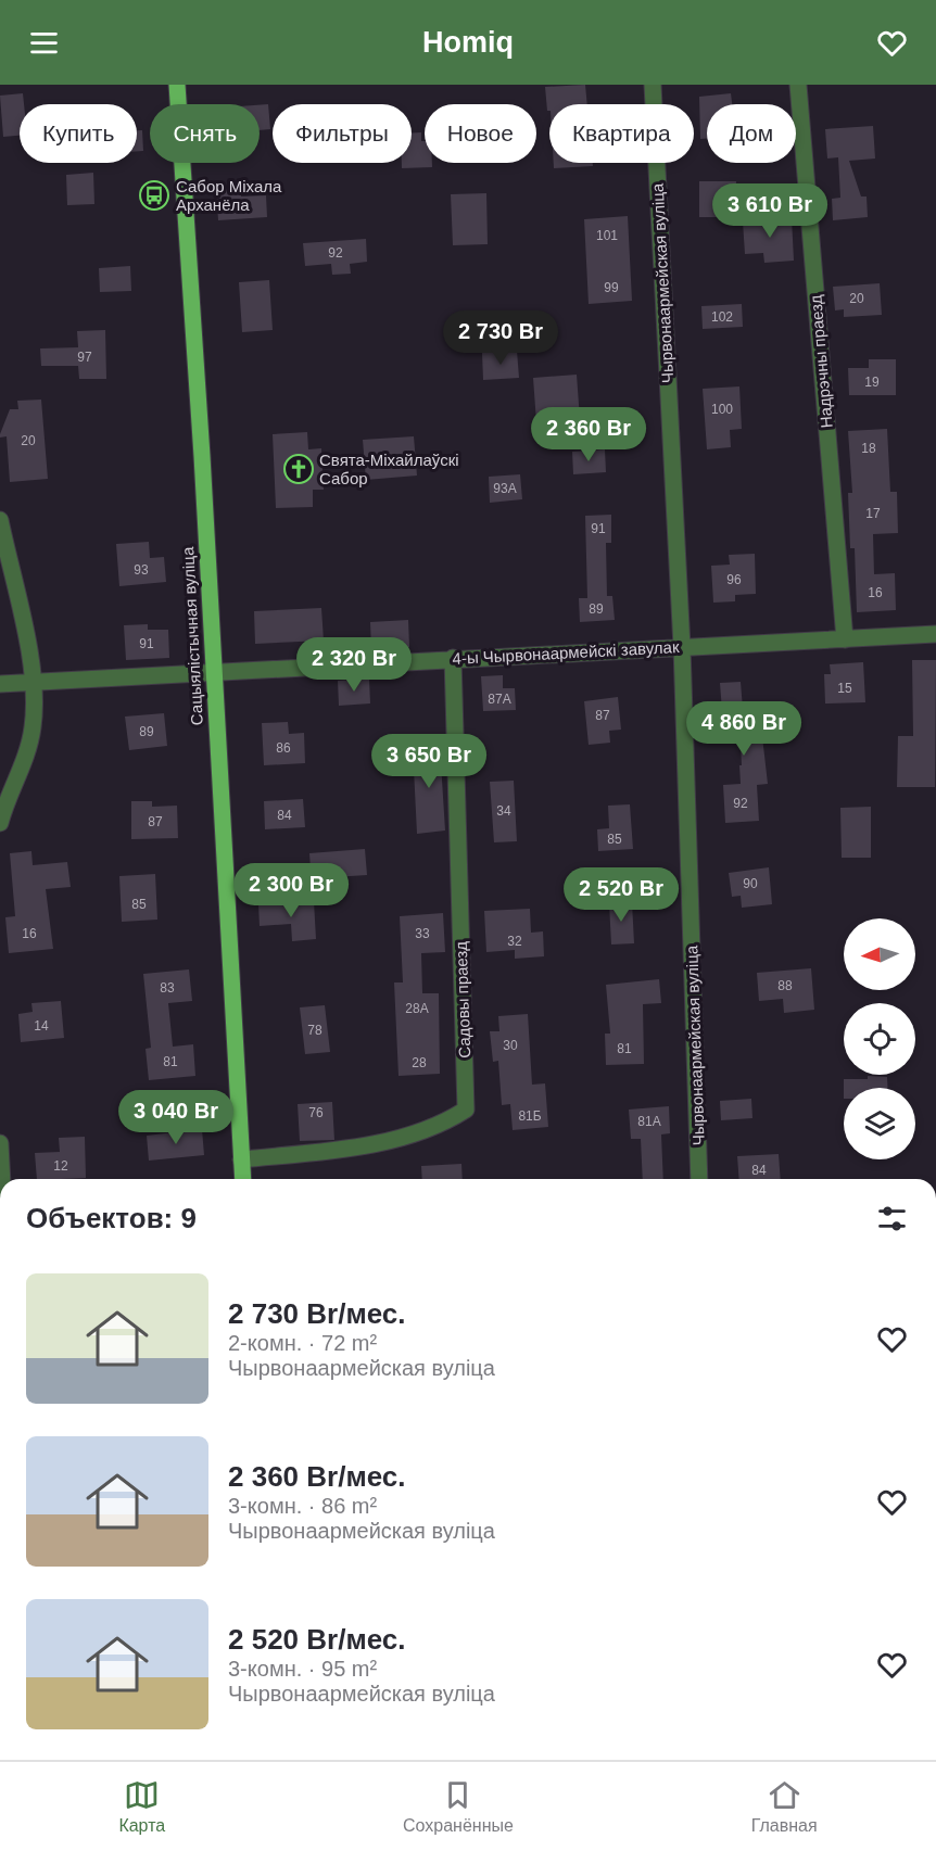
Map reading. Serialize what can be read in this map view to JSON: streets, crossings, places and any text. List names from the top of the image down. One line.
{"streets":{"main road":["Сацыялістычная вуліца"],"street":["Чырвонаармейская вуліца","Надрэчны праезд","4-ы Чырвонаармейскі завулак","Садовы праезд"]},"crossings":[["Чырвонаармейская вуліца","4-ы Чырвонаармейскі завулак"],["Надрэчны праезд","4-ы Чырвонаармейскі завулак"],["Сацыялістычная вуліца","4-ы Чырвонаармейскі завулак"],["Сацыялістычная вуліца","Садовы праезд"],["4-ы Чырвонаармейскі завулак","Садовы праезд"]],"places":{"bus stop":["Сабор Міхала Арханёла"],"church":["Свята-Міхайлаўскі Сабор"]},"house_numbers":["101","92","99","20","102","97","19","100","20","18","93А","17","91","93","96","16","89","91","15","87А","87","89","86","92","34","84","87","85","90","85","16","33","32","88","83","28А","14","78","30","81","81","28","76","81Б","81А","12","84"],"north":"left","page":{"header":"Homiq","chip":["Купить","Снять","Фильтры","Новое","Квартира","Дом"],"price":["3 610 Br","2 730 Br","2 360 Br","2 320 Br","4 860 Br","3 650 Br","2 300 Br","2 520 Br","3 040 Br"],"heading":"Объектов: 9","list":[{"name":"2 730 Br/мес.","note":"2-комн. · 72 m² · Чырвонаармейская вуліца"},{"name":"2 360 Br/мес.","note":"3-комн. · 86 m² · Чырвонаармейская вуліца"},{"name":"2 520 Br/мес.","note":"3-комн. · 95 m² · Чырвонаармейская вуліца"}],"tabs":["Карта","Сохранённые","Главная"]}}
